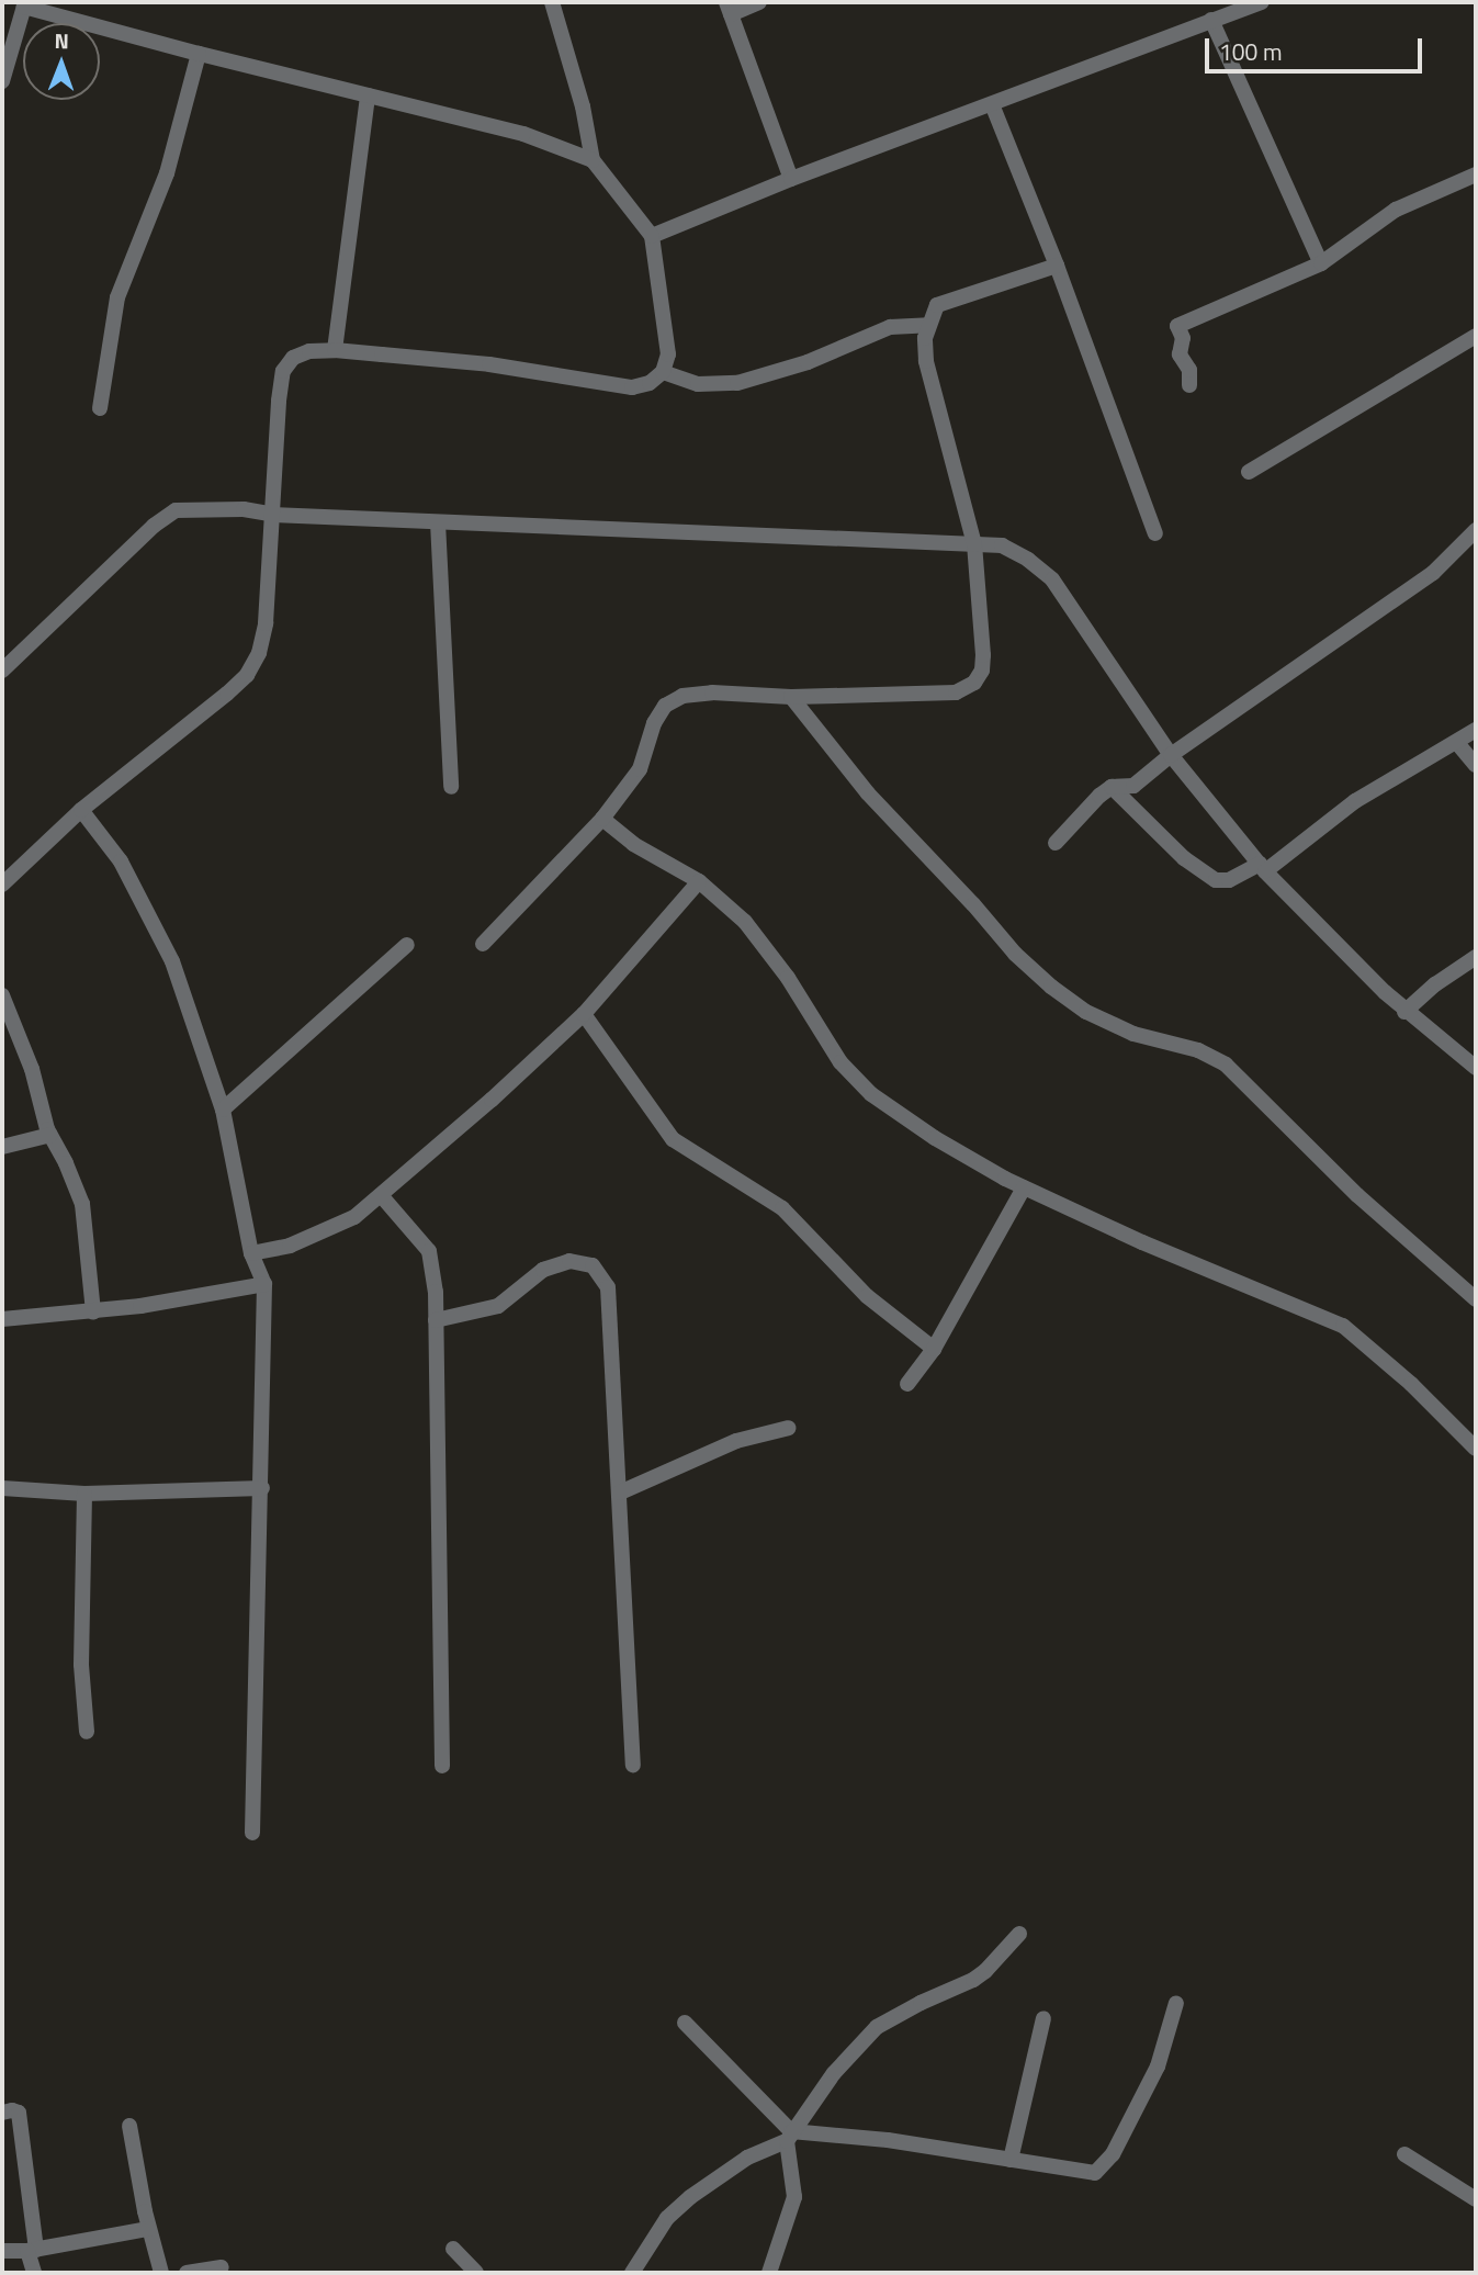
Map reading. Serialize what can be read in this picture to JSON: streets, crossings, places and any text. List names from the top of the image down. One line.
{"scale_bar":"100 m","north":"top"}
